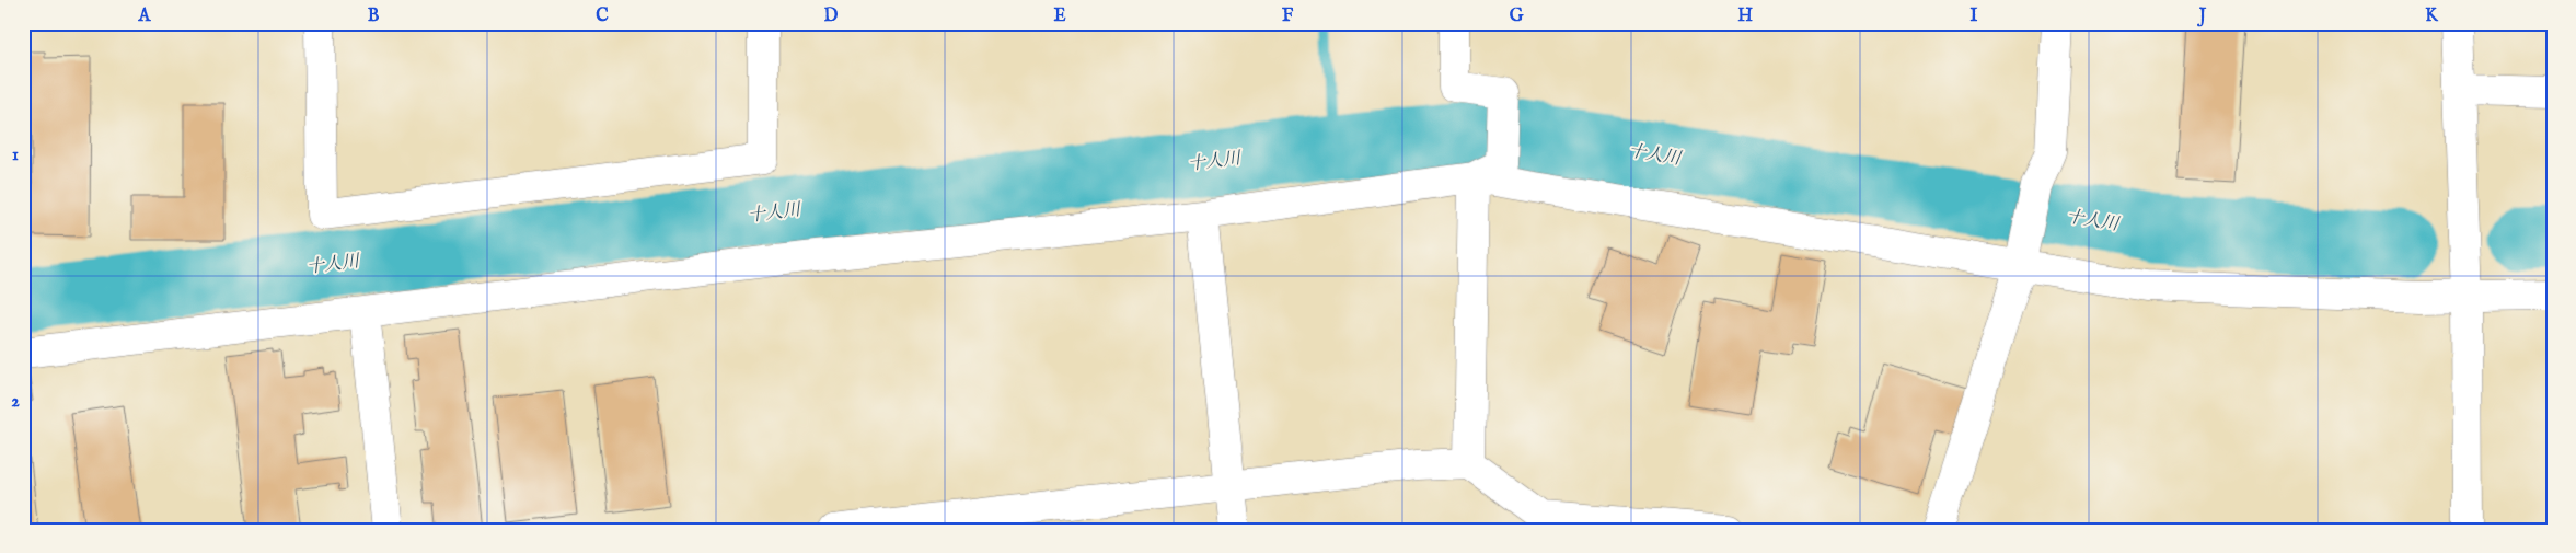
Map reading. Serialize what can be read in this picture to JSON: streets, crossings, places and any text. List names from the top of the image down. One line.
{"water":["十人川"],"grid":{"columns":["A","B","C","D","E","F","G","H","I","J","K"],"rows":["1","2"]}}
